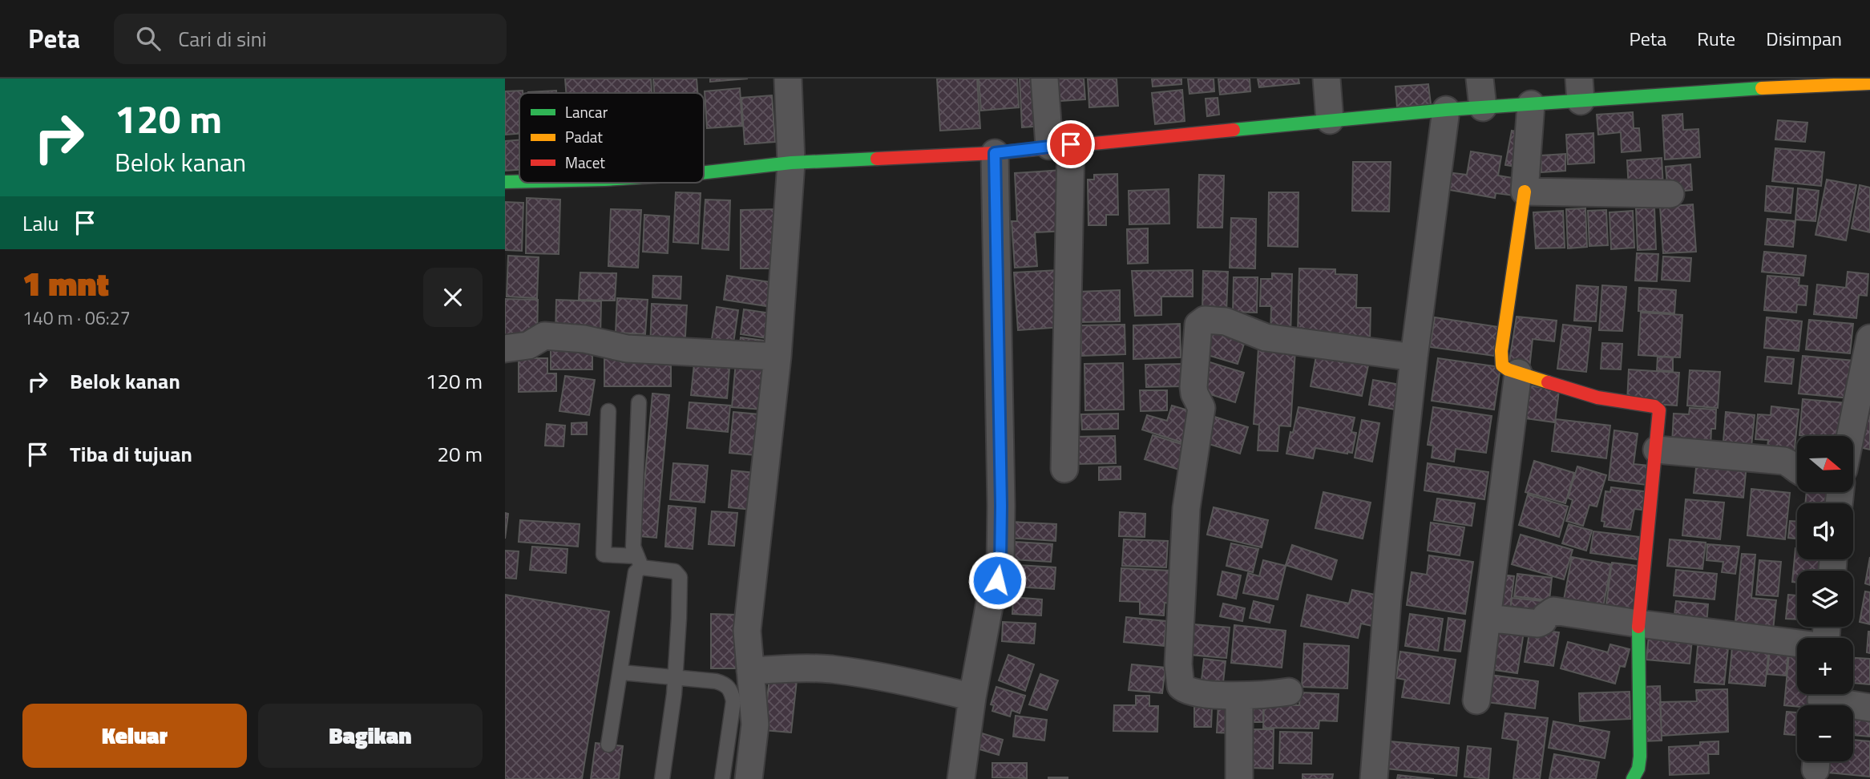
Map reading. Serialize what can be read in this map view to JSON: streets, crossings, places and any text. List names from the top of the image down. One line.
{"legend":["Lancar","Padat","Macet"],"north":"right","page":{"header":"Peta","search":"Cari di sini","nav":["Peta","Rute","Disimpan"],"turn":["120 m","Belok kanan"],"then":"Lalu","heading":["1 mnt","140 m · 06:27"],"list":[{"name":"Belok kanan","value":"120 m"},{"name":"Tiba di tujuan","value":"20 m"}],"map_buttons":["+","−"],"buttons":["Keluar","Bagikan"]}}
